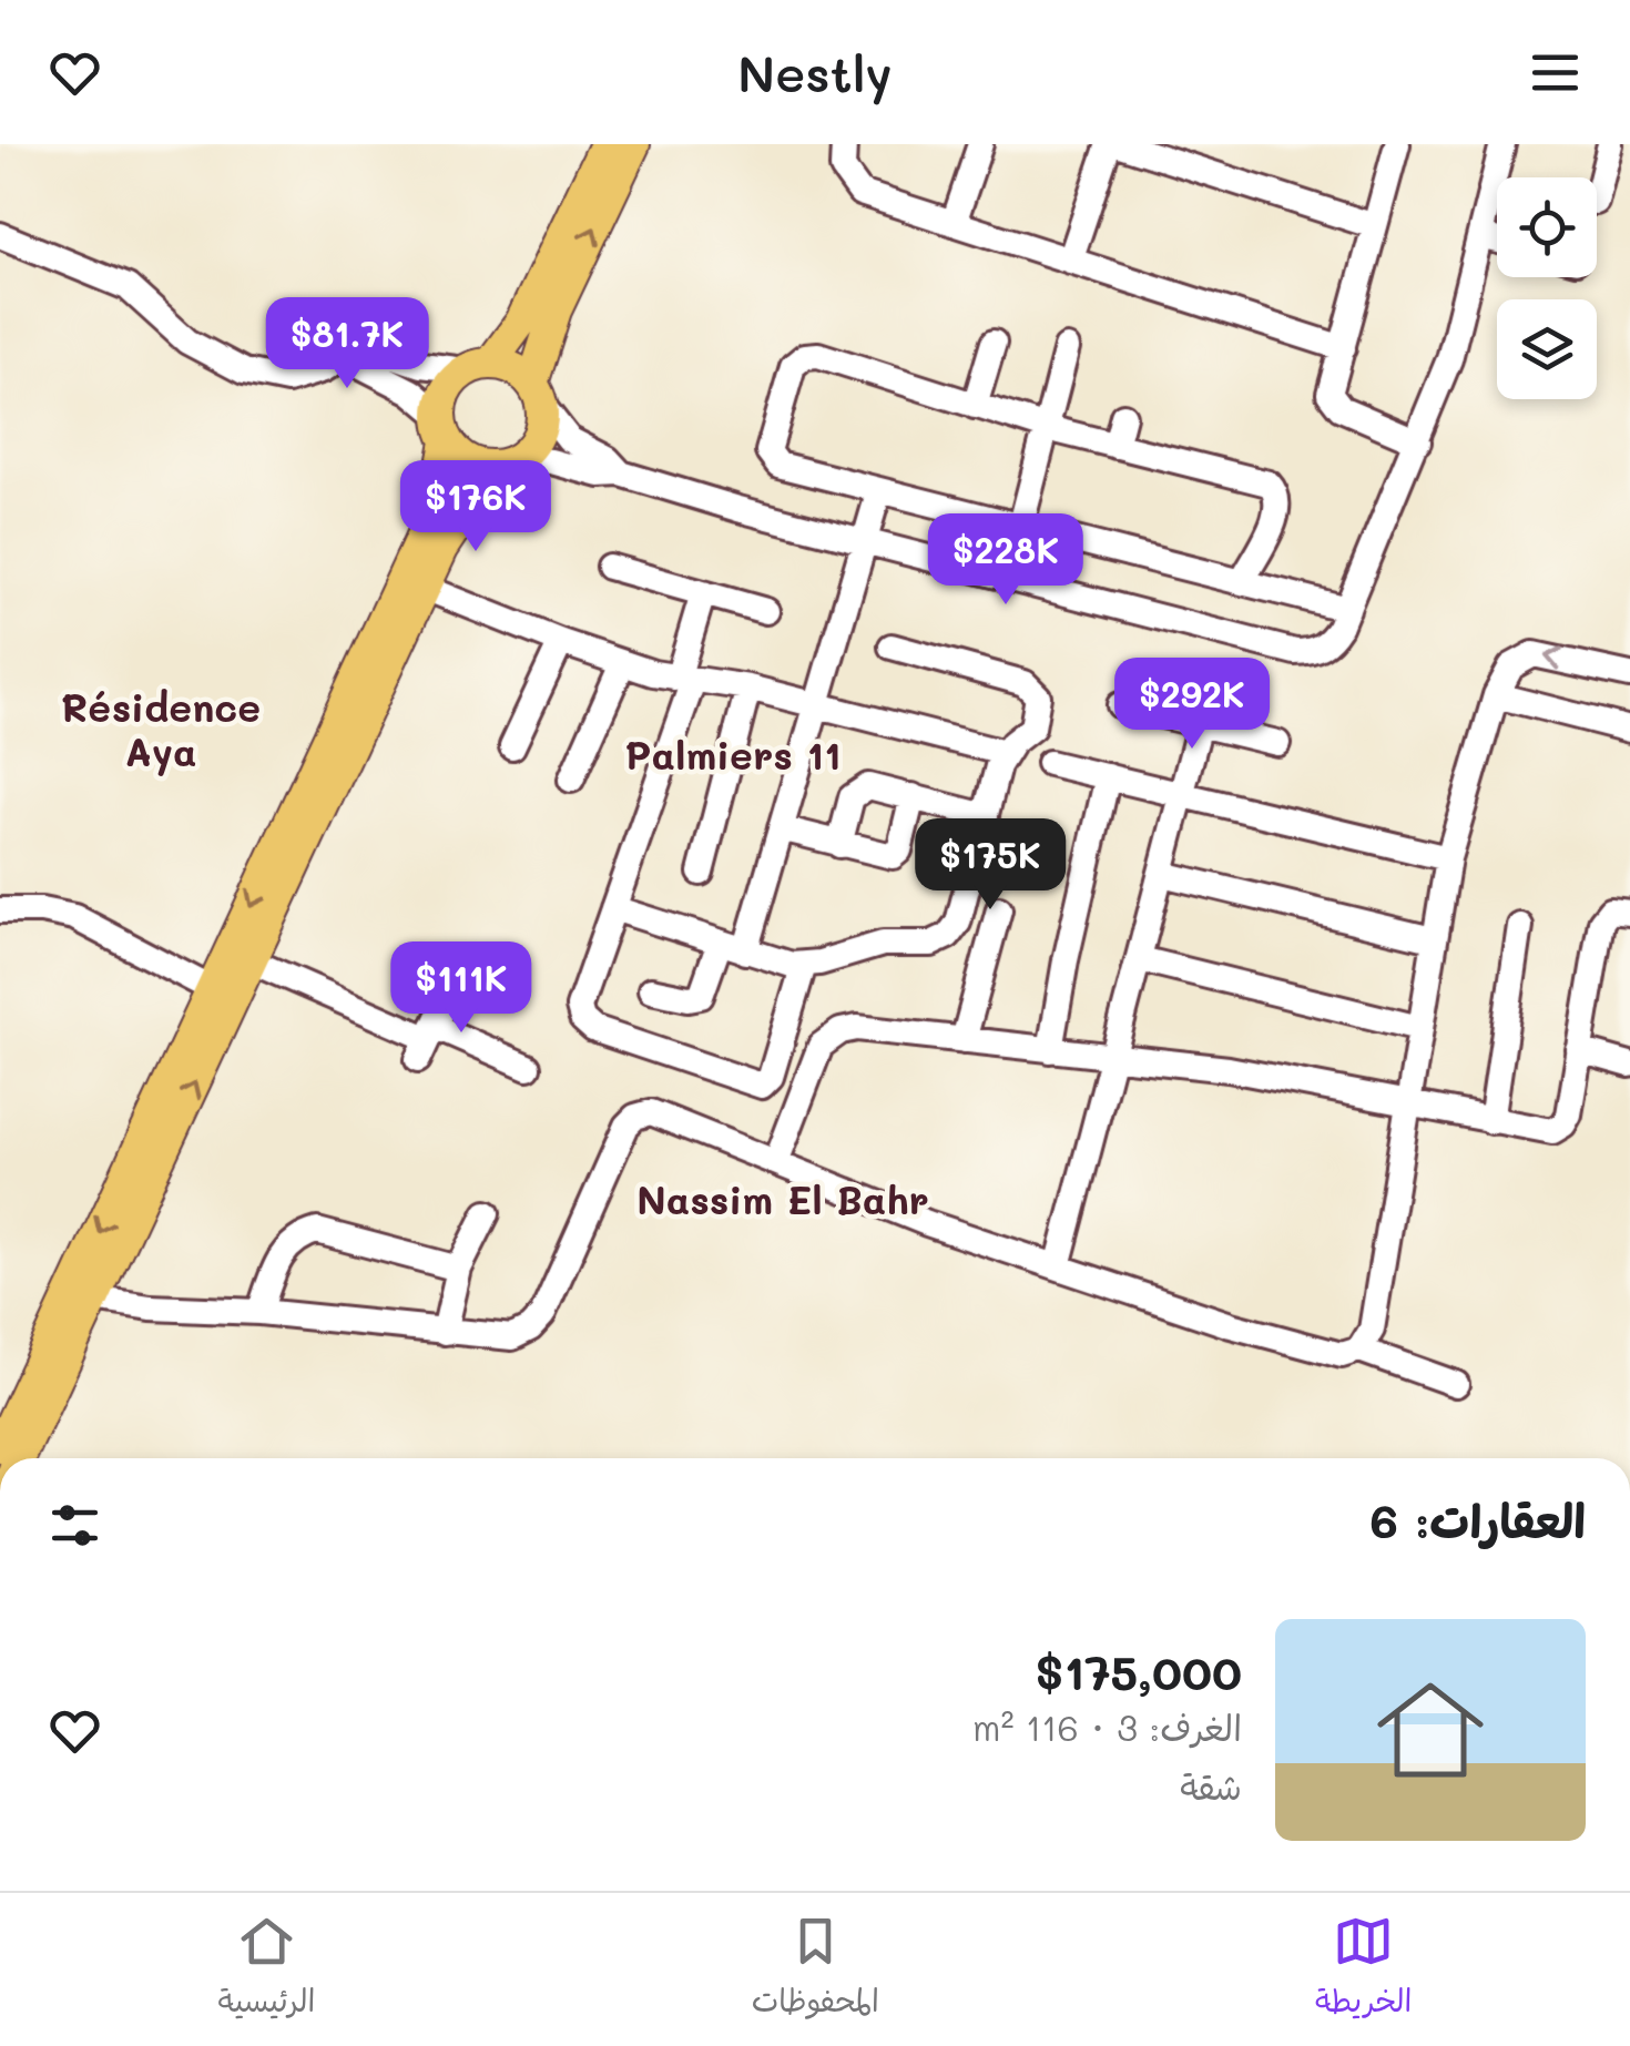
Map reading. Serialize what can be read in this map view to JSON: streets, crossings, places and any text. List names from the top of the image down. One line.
{"districts":["Résidence Aya","Palmiers 11","Nassim El Bahr"],"page":{"header":"Nestly","price":["$81.7K","$176K","$228K","$292K","$175K","$111K"],"heading":"العقارات: 6","list":[{"name":"$175,000","note":"الغرف: 3 · 116 m² · شقة"}],"tabs":["الخريطة","المحفوظات","الرئيسية"]}}
